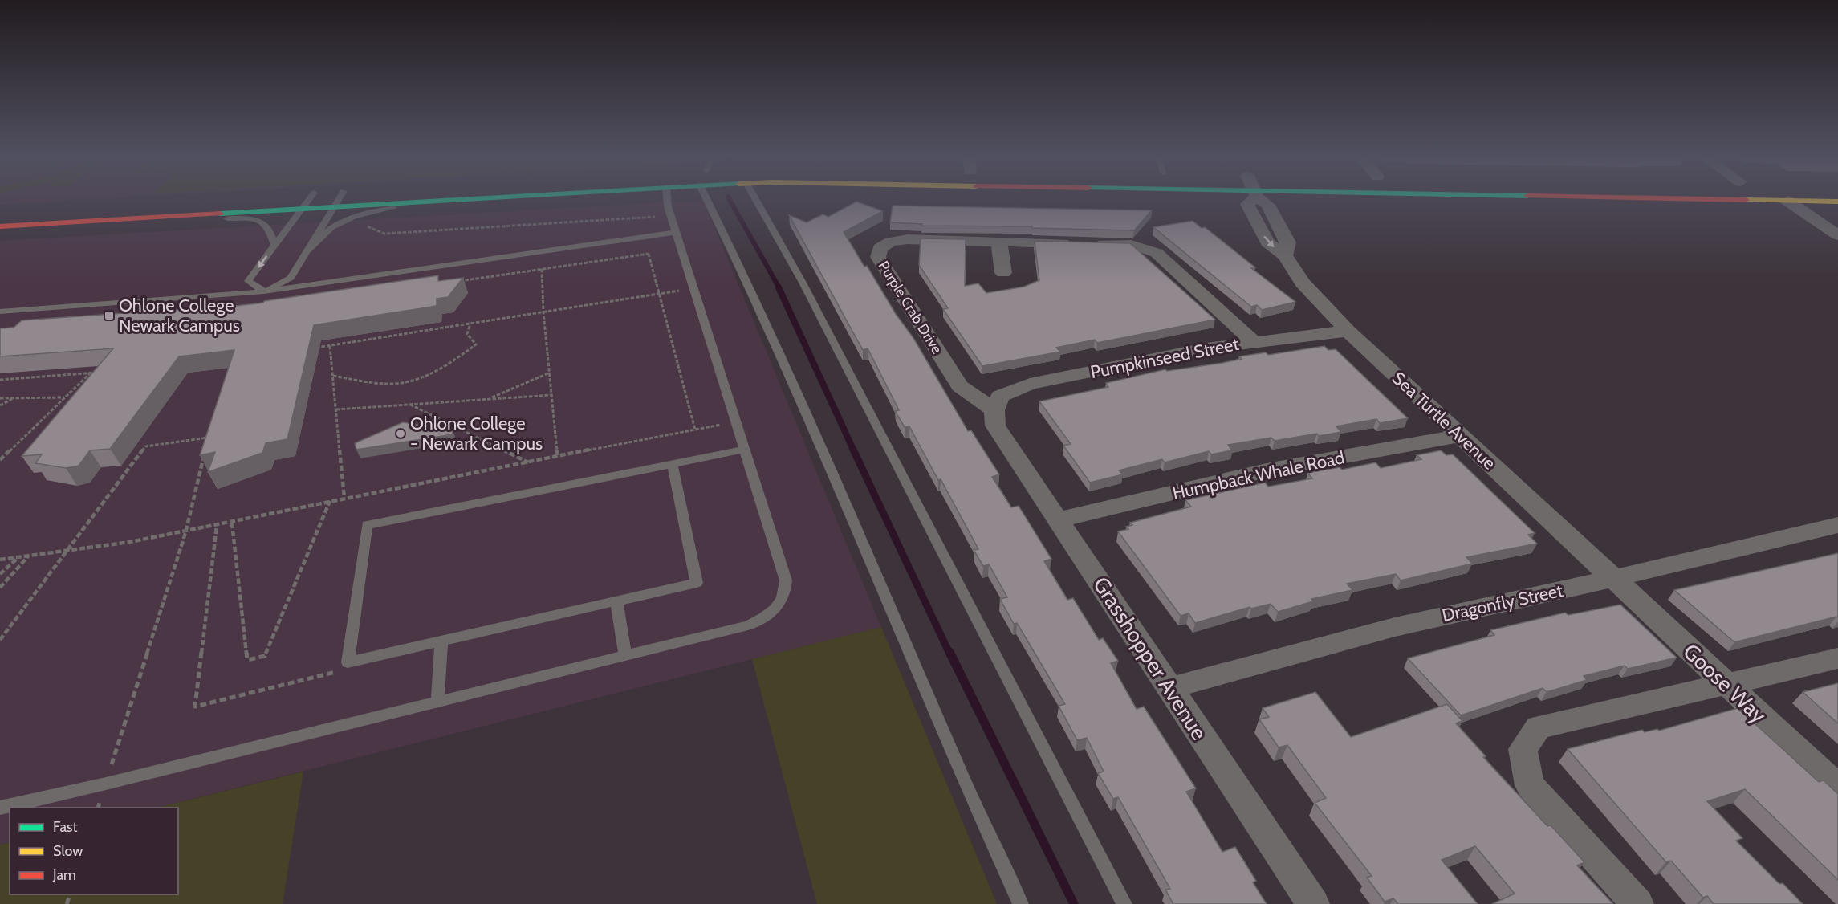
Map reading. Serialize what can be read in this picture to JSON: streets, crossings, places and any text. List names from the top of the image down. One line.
{"streets":{"street":["Purple Crab Drive","Pumpkinseed Street","Sea Turtle Avenue","Humpback Whale Road","Dragonfly Street","Grasshopper Avenue","Goose Way"]},"crossings":[["Purple Crab Drive","Pumpkinseed Street"],["Purple Crab Drive","Grasshopper Avenue"],["Pumpkinseed Street","Sea Turtle Avenue"],["Pumpkinseed Street","Grasshopper Avenue"],["Sea Turtle Avenue","Humpback Whale Road"],["Sea Turtle Avenue","Dragonfly Street"],["Sea Turtle Avenue","Goose Way"],["Humpback Whale Road","Grasshopper Avenue"],["Dragonfly Street","Grasshopper Avenue"],["Dragonfly Street","Goose Way"]],"places":{"transit":["Ohlone College Newark Campus"],"other":["Ohlone College - Newark Campus"]},"legend":["Fast","Slow","Jam"]}
